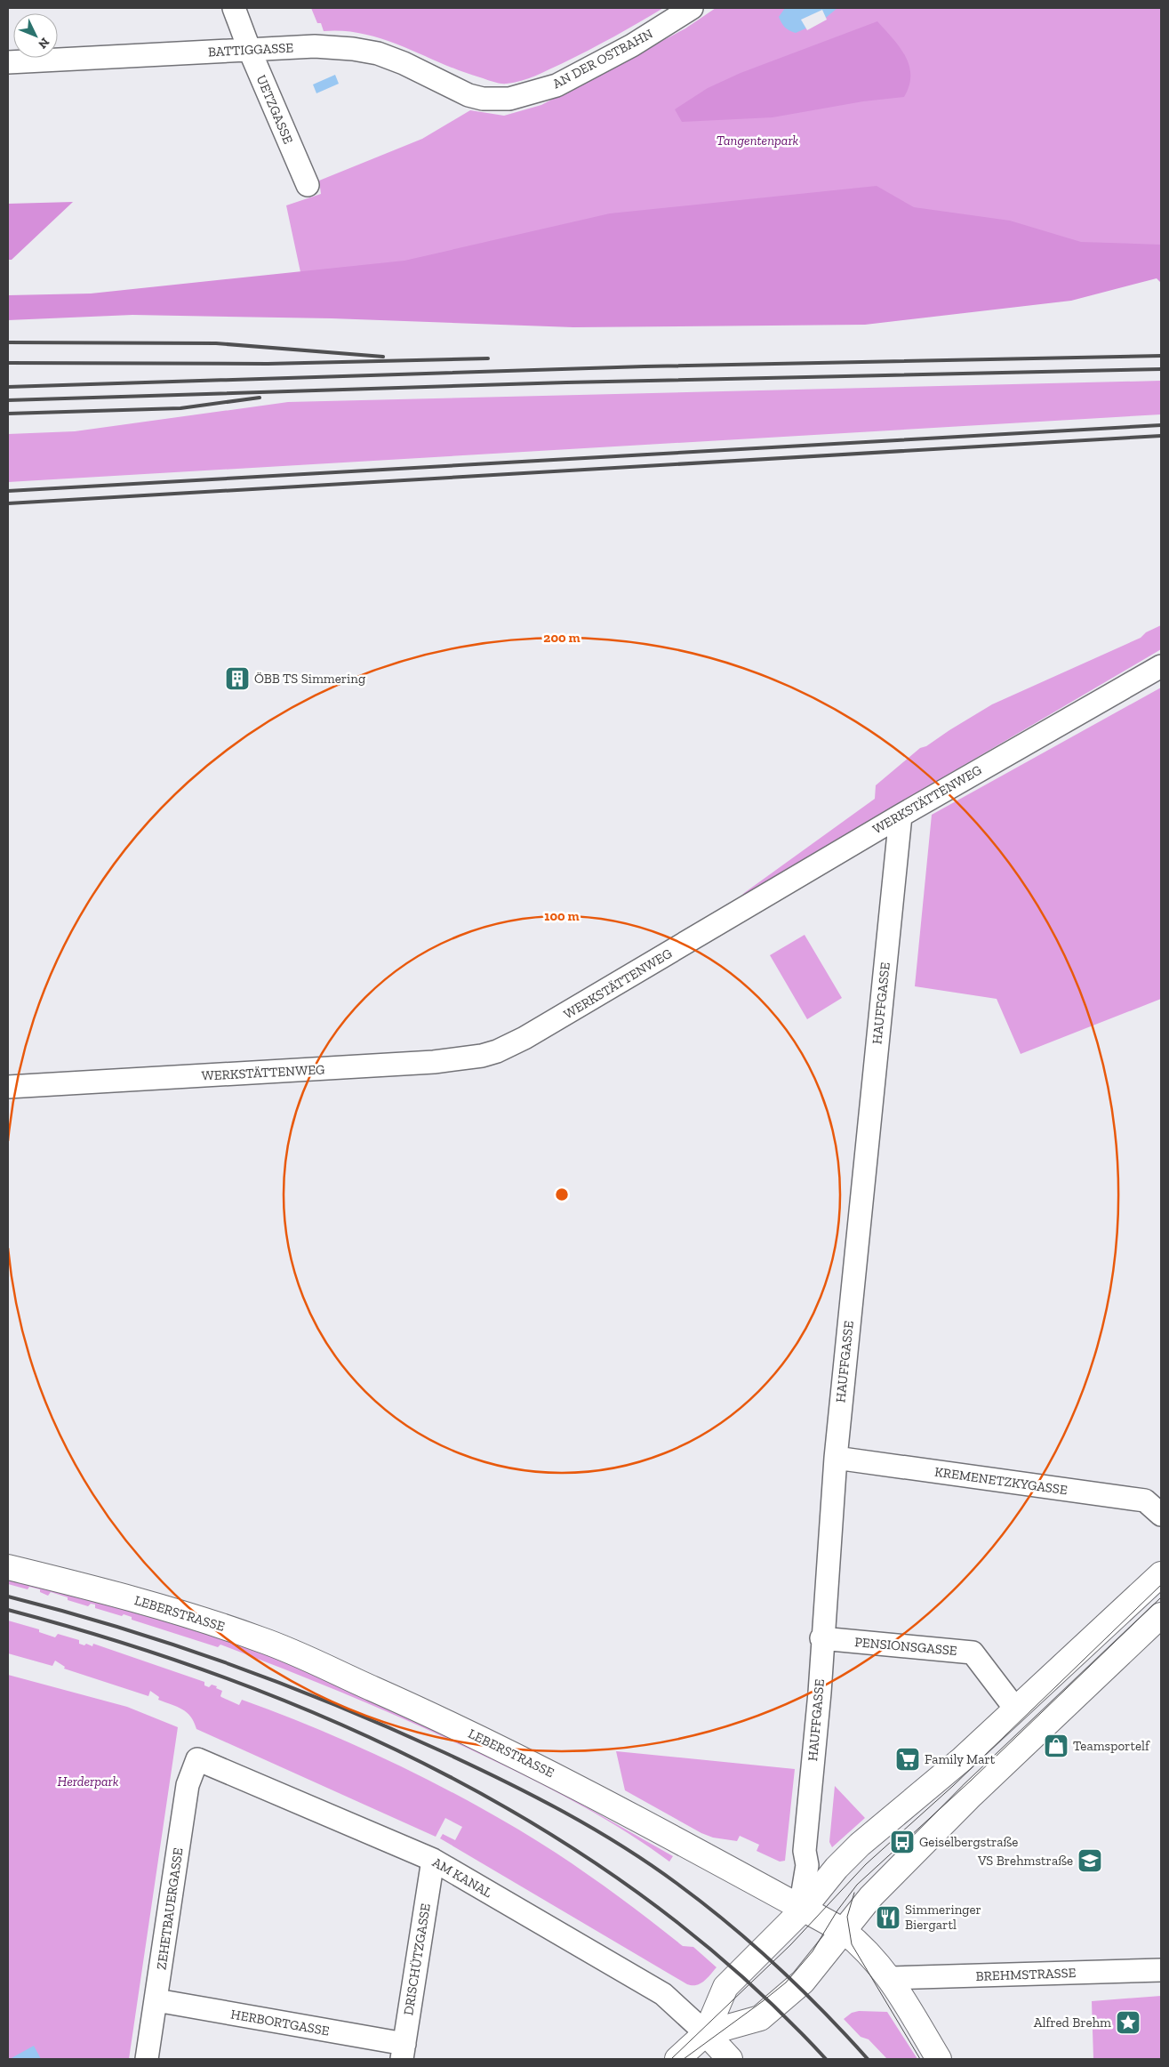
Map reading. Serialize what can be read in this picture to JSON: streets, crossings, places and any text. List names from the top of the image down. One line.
{"streets":{"main road":["LEBERSTRASSE"],"street":["BATTIGGASSE","AN DER OSTBAHN","UETZGASSE","WERKSTÄTTENWEG","HAUFFGASSE","KREMENETZKYGASSE","PENSIONSGASSE","AM KANAL","ZEHETBAUERGASSE","DRISCHÜTZGASSE","BREHMSTRASSE","HERBORTGASSE"]},"crossings":[["BATTIGGASSE","AN DER OSTBAHN"],["BATTIGGASSE","UETZGASSE"],["WERKSTÄTTENWEG","HAUFFGASSE"],["HAUFFGASSE","KREMENETZKYGASSE"],["HAUFFGASSE","LEBERSTRASSE"],["HAUFFGASSE","PENSIONSGASSE"],["LEBERSTRASSE","BREHMSTRASSE"],["AM KANAL","ZEHETBAUERGASSE"],["AM KANAL","DRISCHÜTZGASSE"],["ZEHETBAUERGASSE","HERBORTGASSE"],["DRISCHÜTZGASSE","HERBORTGASSE"]],"parks":["Tangentenpark","Herderpark"],"places":{"building":["ÖBB TS Simmering"],"shop":["Teamsportelf"],"supermarket":["Family Mart"],"bus stop":["Geiselbergstraße"],"school or university":["VS Brehmstraße"],"restaurant":["Simmeringer Biergartl"],"place":["Alfred Brehm"]},"north":"bottom right","rings":["200 m","100 m"]}
